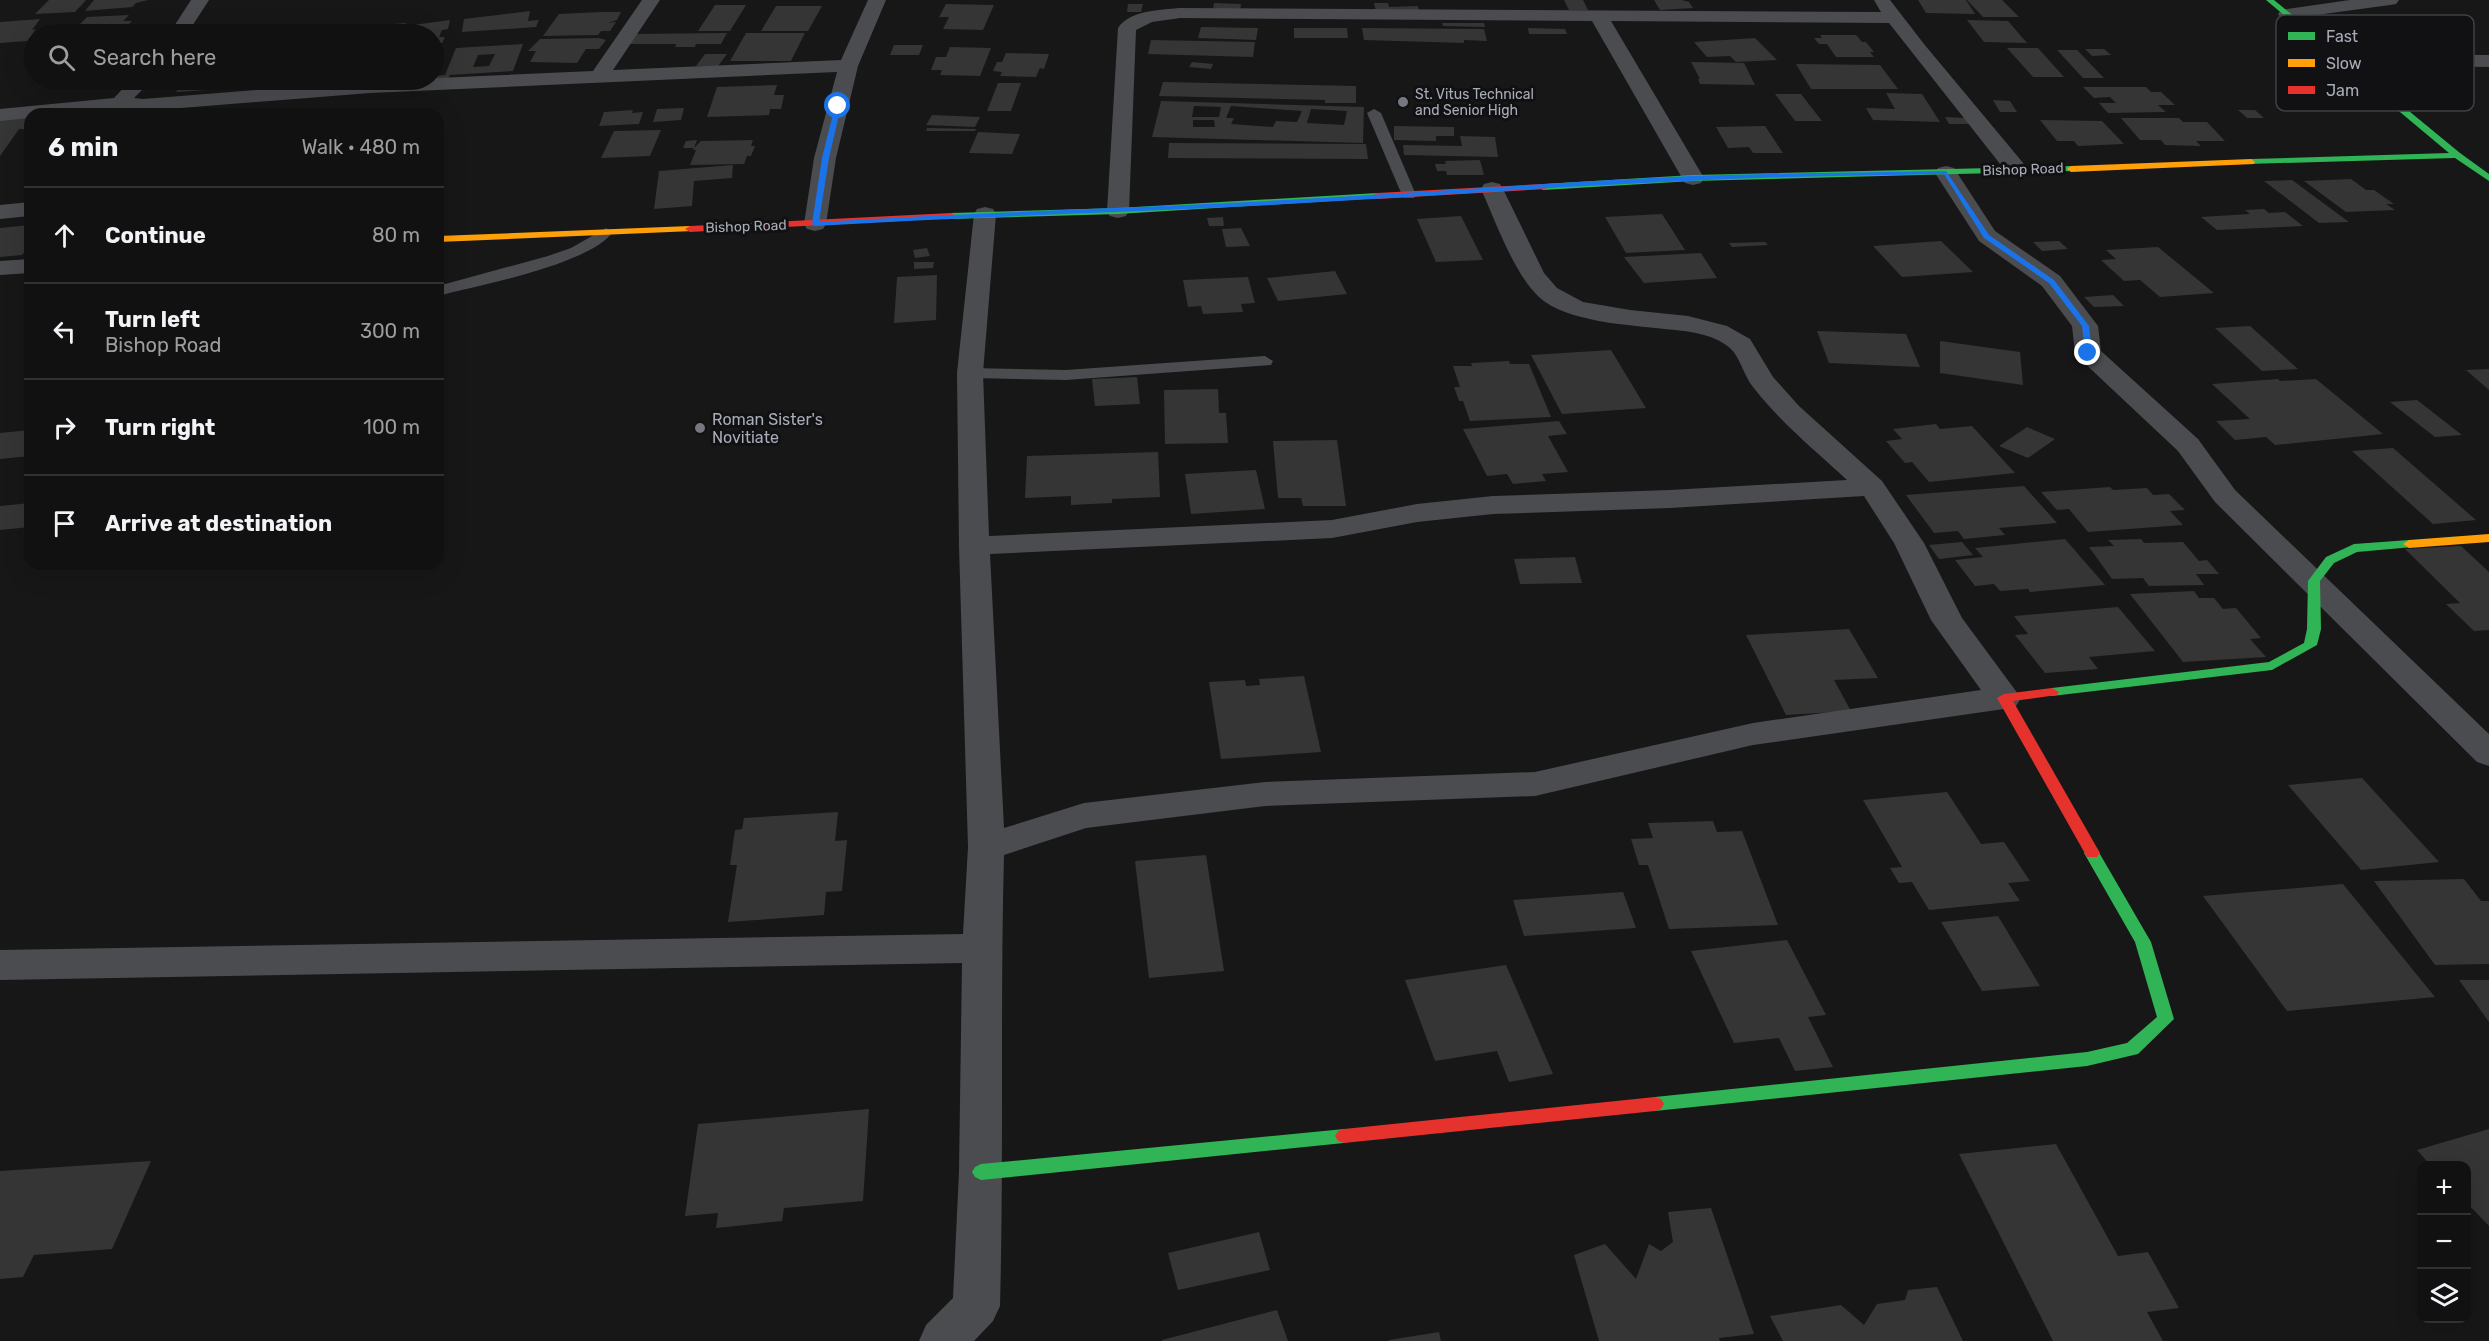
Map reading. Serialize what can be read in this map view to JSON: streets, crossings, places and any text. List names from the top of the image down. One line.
{"streets":{"street":["Bishop Road"]},"places":["St. Vitus Technical and Senior High","Roman Sister's Novitiate"],"legend":["Fast","Slow","Jam"],"page":{"search":"Search here","heading":["6 min","Walk · 480 m"],"list":[["Continue","80 m"],["Turn left","Bishop Road","300 m"],["Turn right","100 m"],"Arrive at destination"],"map_buttons":["+","−"]}}
